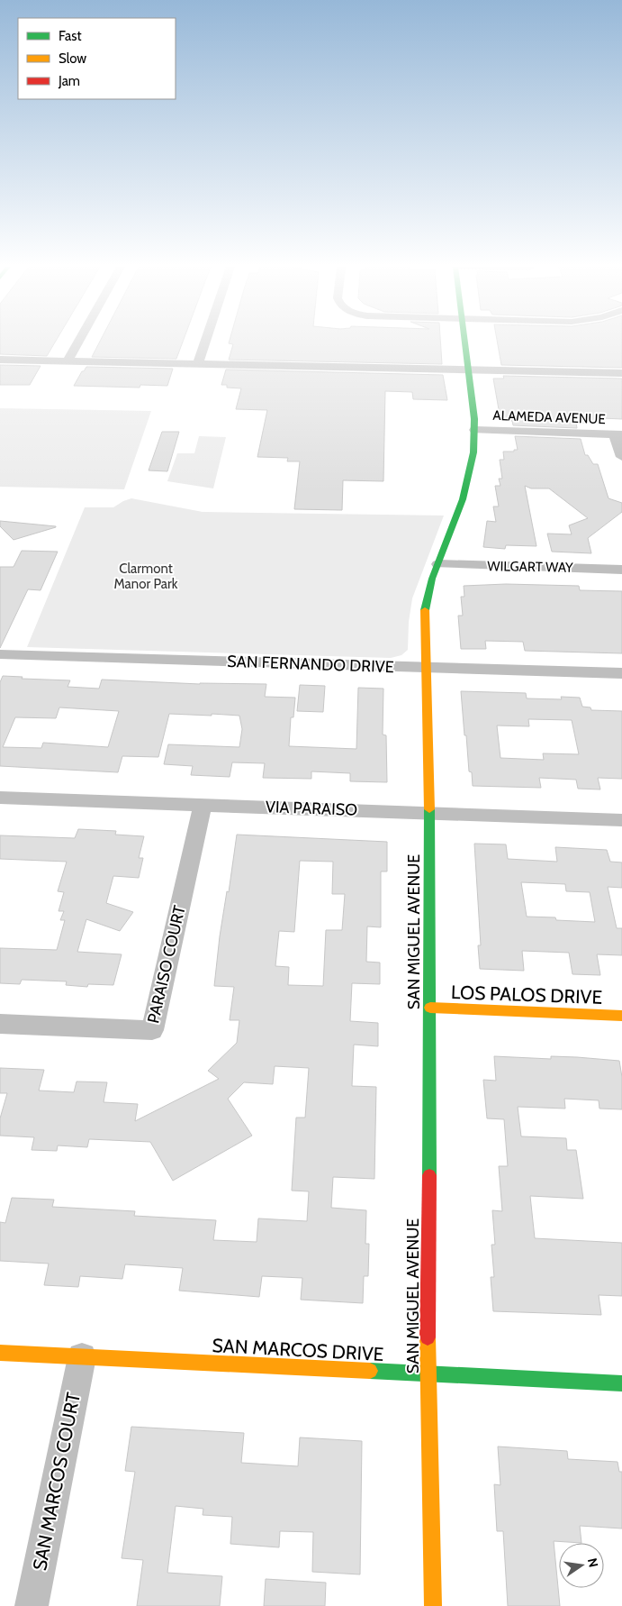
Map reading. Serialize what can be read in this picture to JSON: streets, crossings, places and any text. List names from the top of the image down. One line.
{"streets":{"street":["ALAMEDA AVENUE","WILGART WAY","SAN FERNANDO DRIVE","VIA PARAISO","SAN MIGUEL AVENUE","PARAISO COURT","LOS PALOS DRIVE","SAN MARCOS DRIVE","SAN MARCOS COURT"]},"crossings":[["ALAMEDA AVENUE","SAN MIGUEL AVENUE"],["WILGART WAY","SAN MIGUEL AVENUE"],["SAN FERNANDO DRIVE","SAN MIGUEL AVENUE"],["VIA PARAISO","SAN MIGUEL AVENUE"],["VIA PARAISO","PARAISO COURT"],["SAN MIGUEL AVENUE","LOS PALOS DRIVE"],["SAN MIGUEL AVENUE","SAN MARCOS DRIVE"],["SAN MARCOS DRIVE","SAN MARCOS COURT"]],"parks":["Clarmont Manor Park"],"legend":["Fast","Slow","Jam"],"north":"right"}
